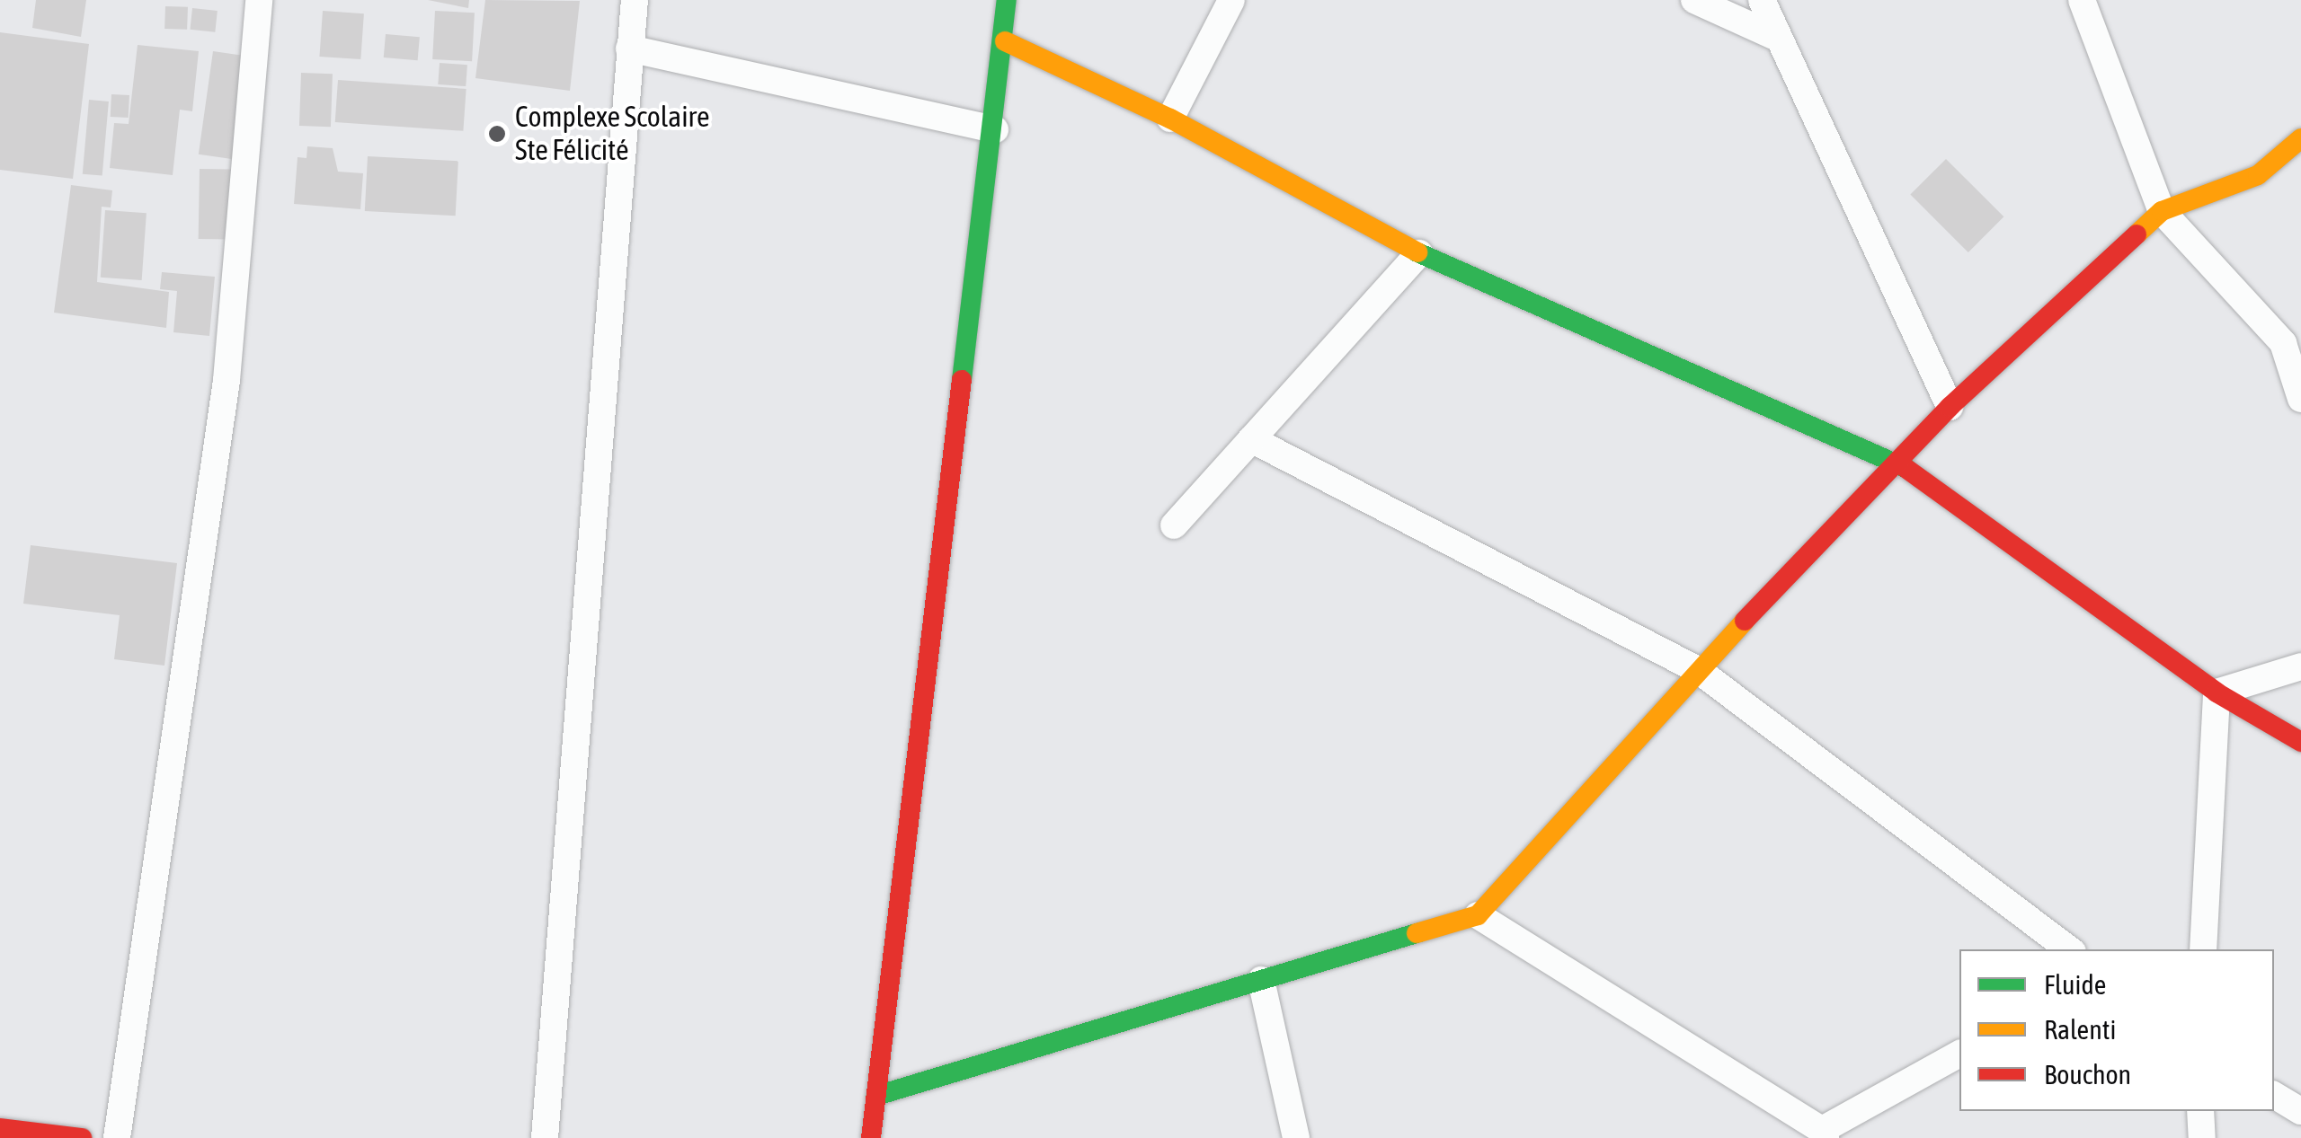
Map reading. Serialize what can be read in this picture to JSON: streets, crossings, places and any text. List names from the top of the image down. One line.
{"places":["Complexe Scolaire Ste Félicité"],"legend":["Fluide","Ralenti","Bouchon"]}
